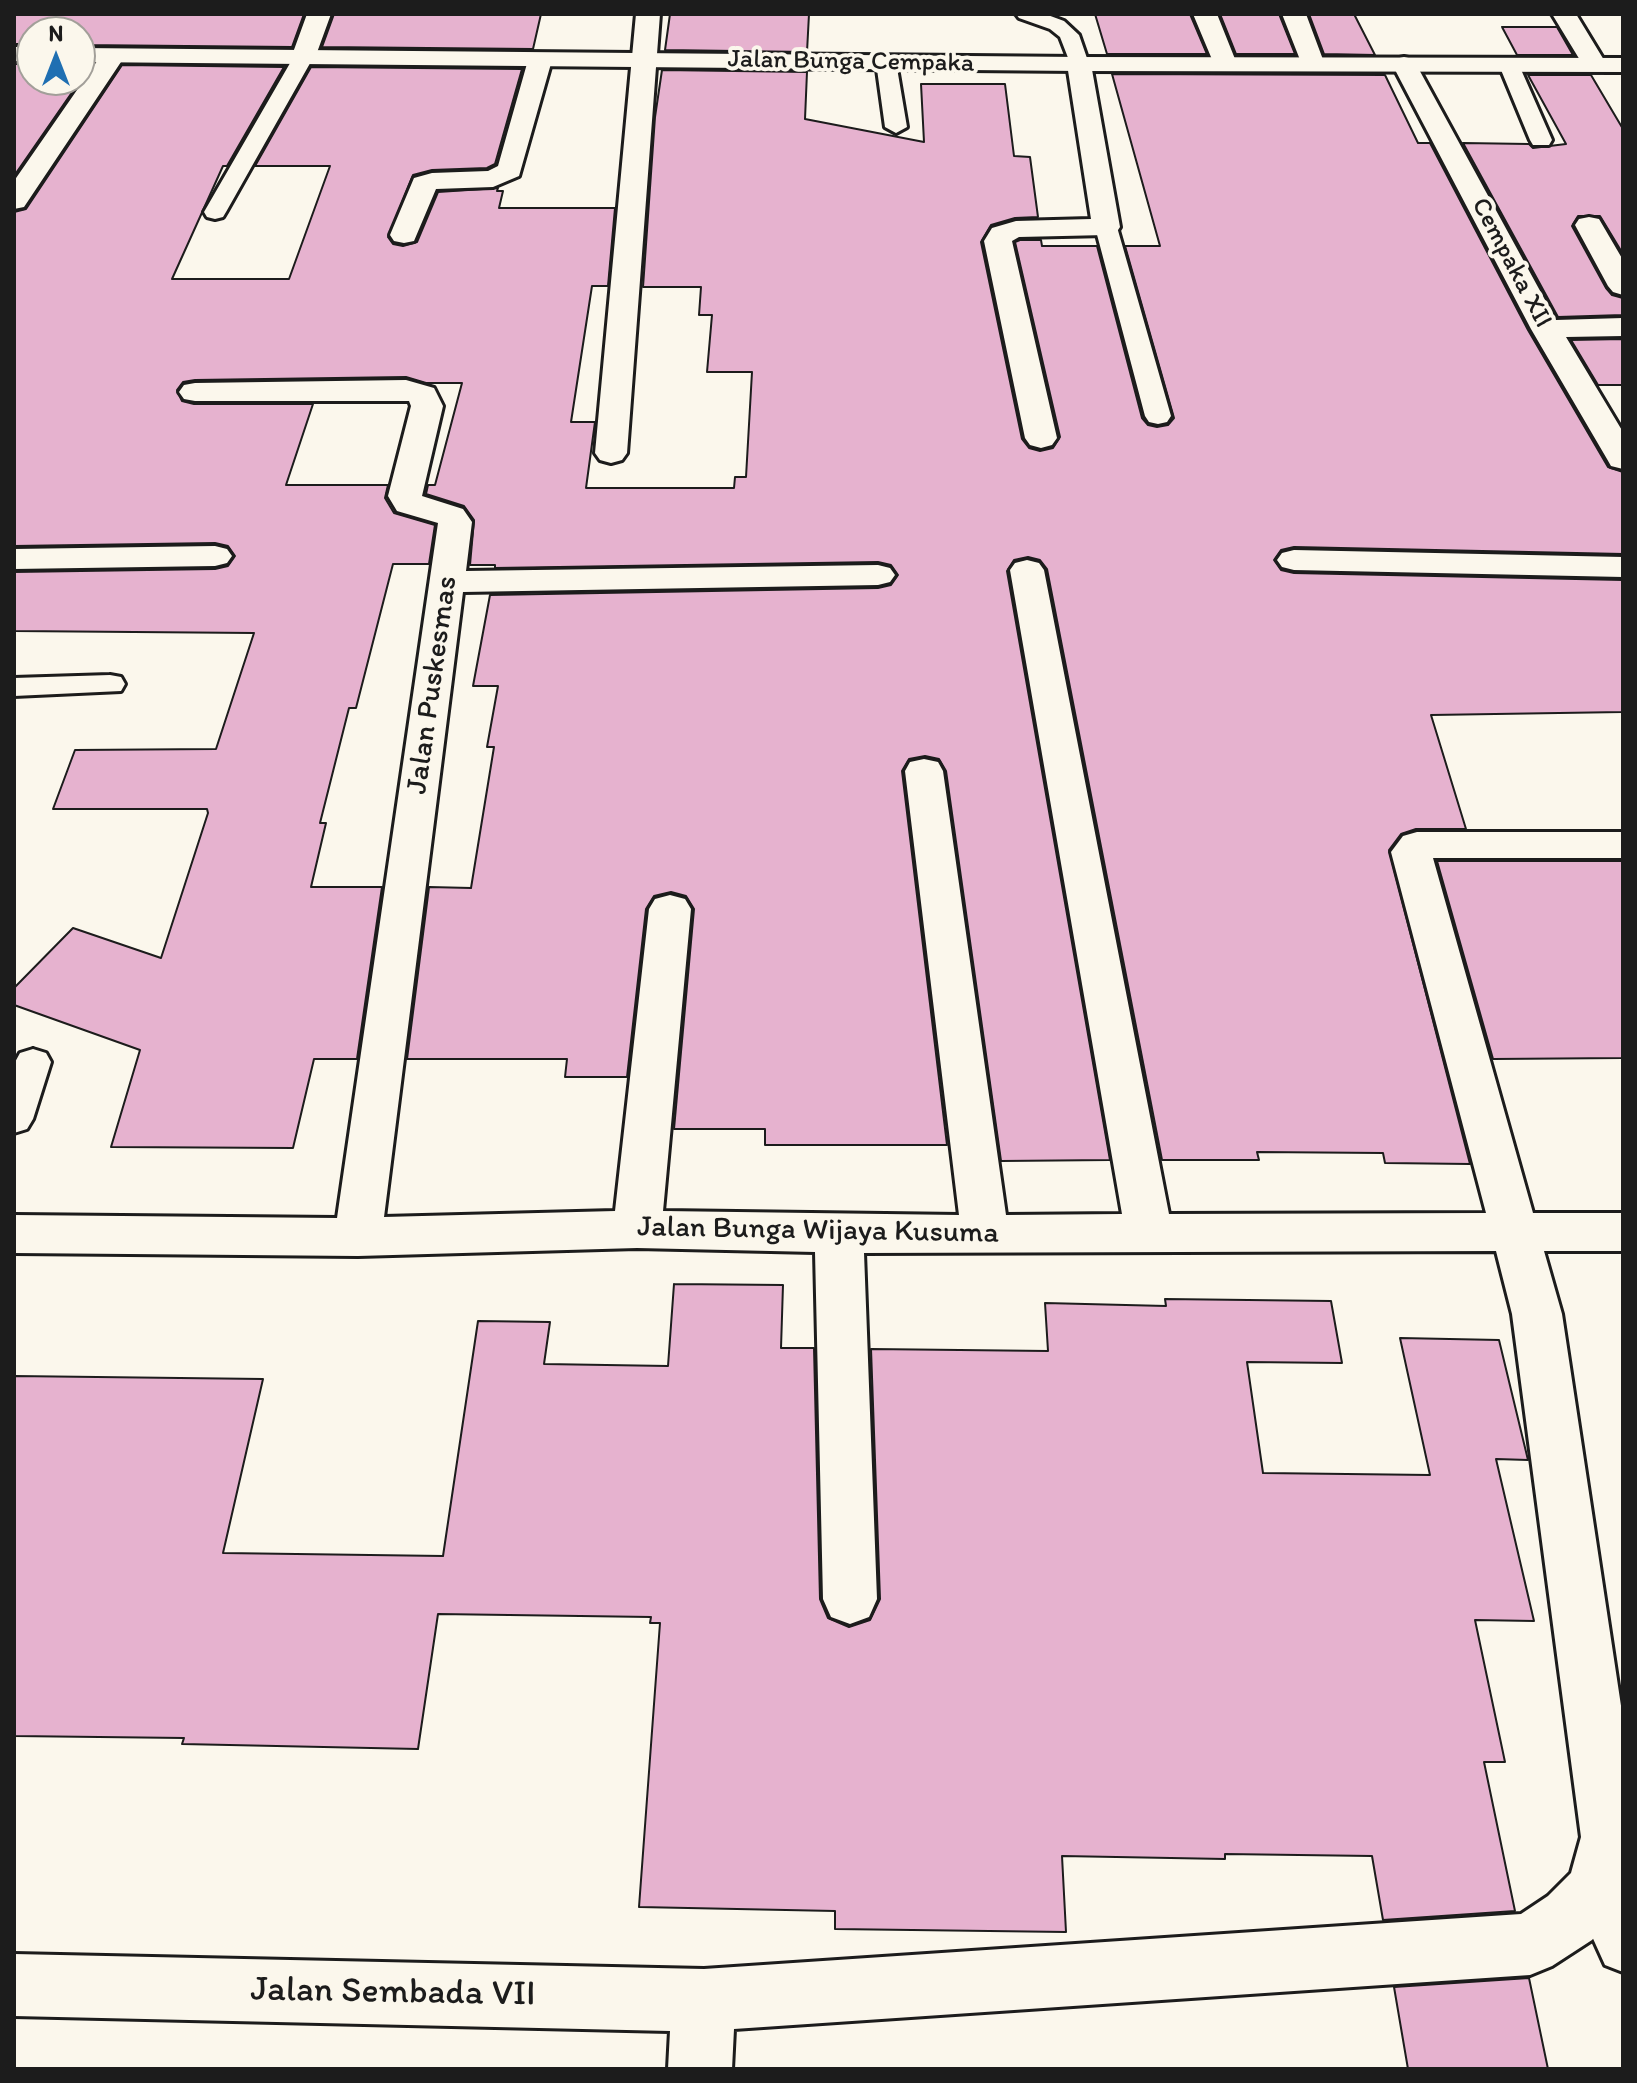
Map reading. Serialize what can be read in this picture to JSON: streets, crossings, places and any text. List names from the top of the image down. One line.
{"streets":{"street":["Jalan Bunga Cempaka","Cempaka XII","Jalan Puskesmas","Jalan Bunga Wijaya Kusuma","Jalan Sembada VII"]},"crossings":[["Jalan Bunga Cempaka","Cempaka XII"],["Jalan Puskesmas","Jalan Bunga Wijaya Kusuma"]],"north":"top"}
